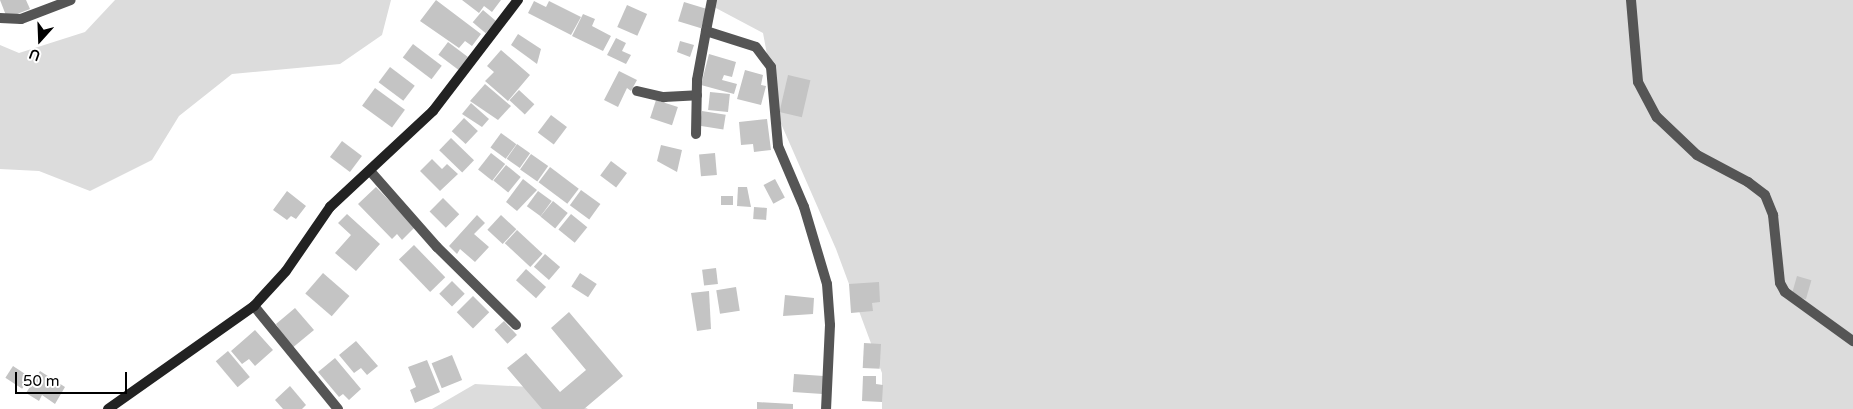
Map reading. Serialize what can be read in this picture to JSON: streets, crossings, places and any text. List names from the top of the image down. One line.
{"scale_bar":"50 m","north":"bottom"}
